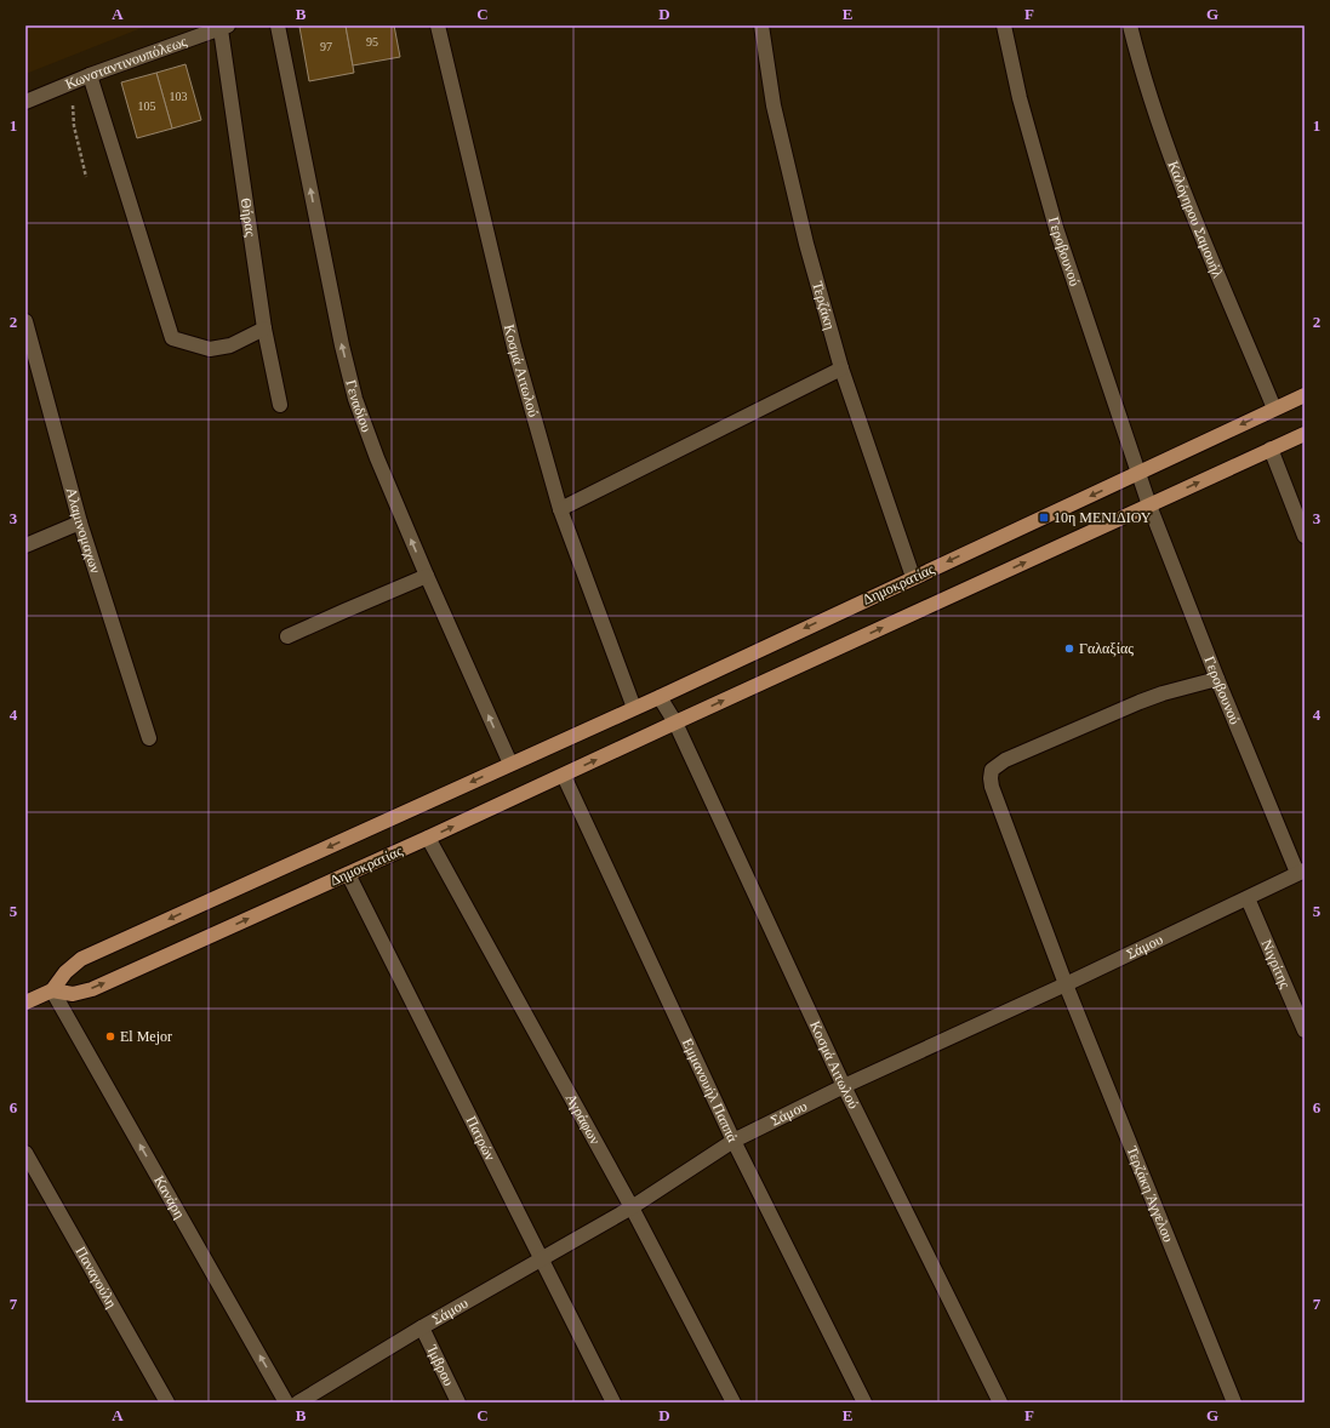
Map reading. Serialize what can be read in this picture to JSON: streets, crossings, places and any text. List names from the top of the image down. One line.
{"streets":{"main road":["Δημοκρατίας"],"street":["Κωνσταντινουπόλεως","Θήρας","Καλόγηρου Σαμουήλ","Γεροβουνού","Τερζάκη","Κοσμά Αιτωλού","Γεναδίου","Αλαμινομαχων","Σάμου","Νιγρίτης","Εμμανουήλ Παππά","Αγράφων","Πατρών","Τερζάκη Άγγελου","Κανάρη","Παναγούλη","Ίμβρου"]},"crossings":[["Κωνσταντινουπόλεως","Θήρας"],["Καλόγηρου Σαμουήλ","Δημοκρατίας"],["Γεροβουνού","Δημοκρατίας"],["Γεροβουνού","Σάμου"],["Γεροβουνού","Τερζάκη Άγγελου"],["Τερζάκη","Δημοκρατίας"],["Κοσμά Αιτωλού","Δημοκρατίας"],["Κοσμά Αιτωλού","Σάμου"],["Γεναδίου","Δημοκρατίας"],["Δημοκρατίας","Εμμανουήλ Παππά"],["Δημοκρατίας","Αγράφων"],["Δημοκρατίας","Πατρών"],["Δημοκρατίας","Κανάρη"],["Σάμου","Νιγρίτης"],["Σάμου","Εμμανουήλ Παππά"],["Σάμου","Αγράφων"],["Σάμου","Πατρών"],["Σάμου","Τερζάκη Άγγελου"],["Σάμου","Ίμβρου"]],"one_way":["Γεναδίου","Κανάρη"],"places":{"transit":["10η ΜΕΝΙΔΙΟΥ"],"other":["Γαλαξίας","El Mejor"]},"house_numbers":["95","97","103","105"],"grid":{"columns":["A","B","C","D","E","F","G"],"rows":["1","2","3","4","5","6","7"]}}
